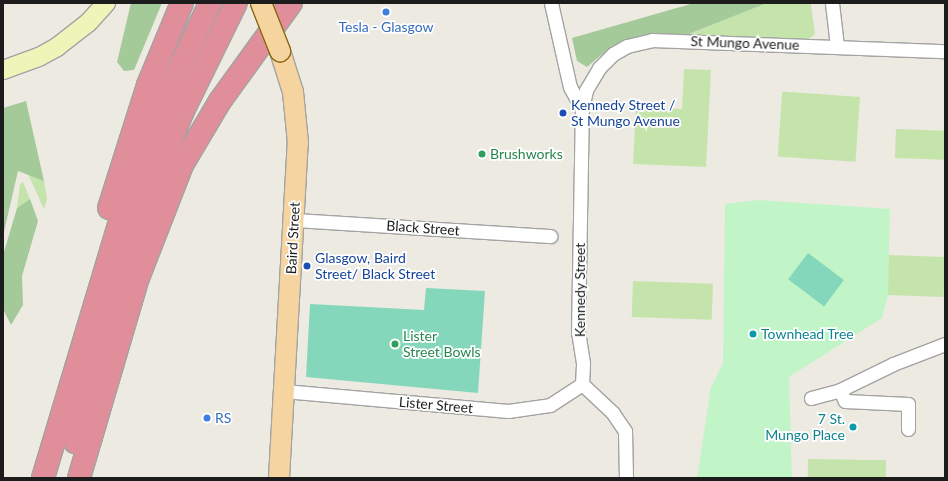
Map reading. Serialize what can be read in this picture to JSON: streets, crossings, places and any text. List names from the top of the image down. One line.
{"streets":{"main road":["Baird Street"],"street":["St Mungo Avenue","Black Street","Kennedy Street","Lister Street"]},"crossings":[["St Mungo Avenue","Kennedy Street"],["Black Street","Baird Street"],["Baird Street","Lister Street"],["Kennedy Street","Lister Street"]],"places":["Tesla - Glasgow","Kennedy Street / St Mungo Avenue","Brushworks","Glasgow, Baird Street/ Black Street","Townhead Tree","Lister Street Bowls","RS","7 St. Mungo Place"]}
